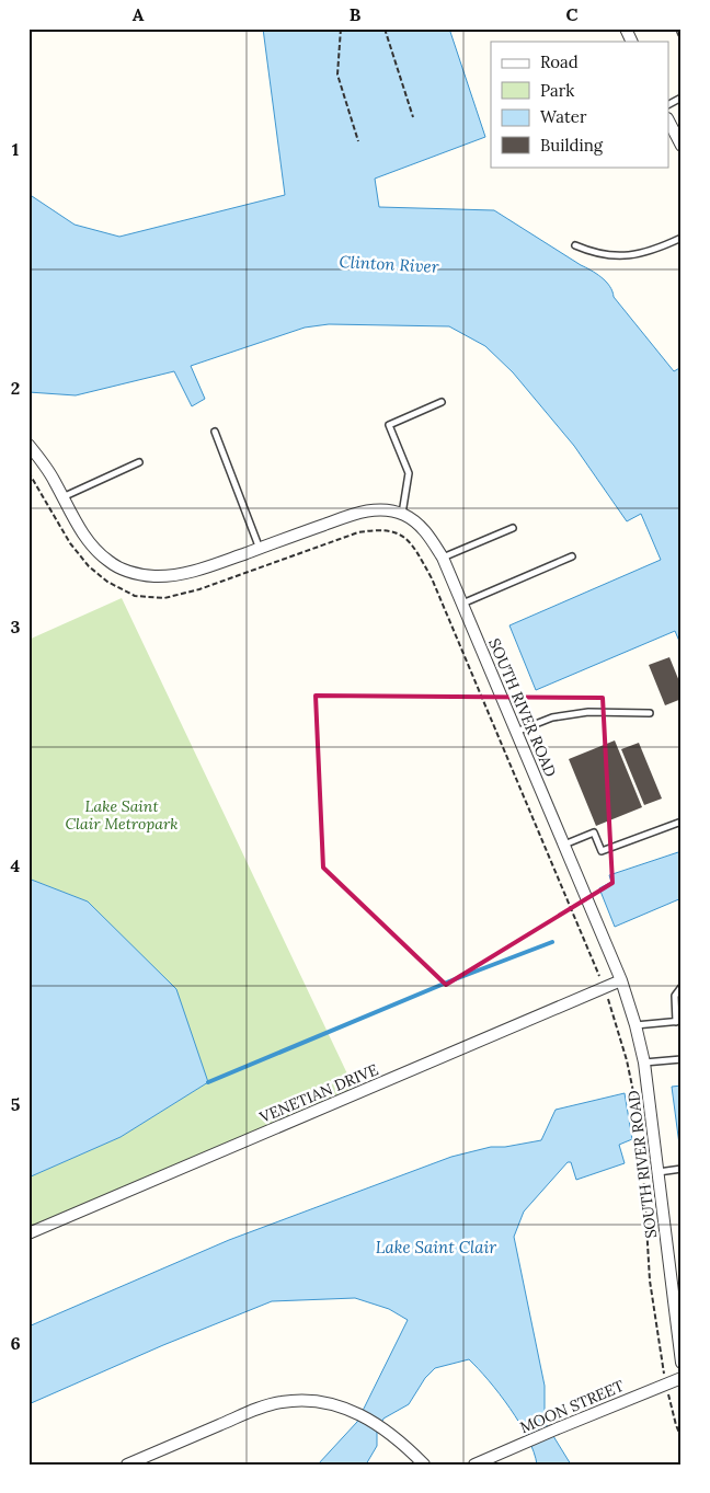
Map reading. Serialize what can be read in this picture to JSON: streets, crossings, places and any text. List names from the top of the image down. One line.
{"streets":{"street":["SOUTH RIVER ROAD","VENETIAN DRIVE","MOON STREET"]},"crossings":[["SOUTH RIVER ROAD","VENETIAN DRIVE"]],"water":["Clinton River","Lake Saint Clair"],"parks":["Lake Saint Clair Metropark"],"legend":["Road","Park","Water","Building"],"grid":{"columns":["A","B","C"],"rows":["1","2","3","4","5","6"]}}
